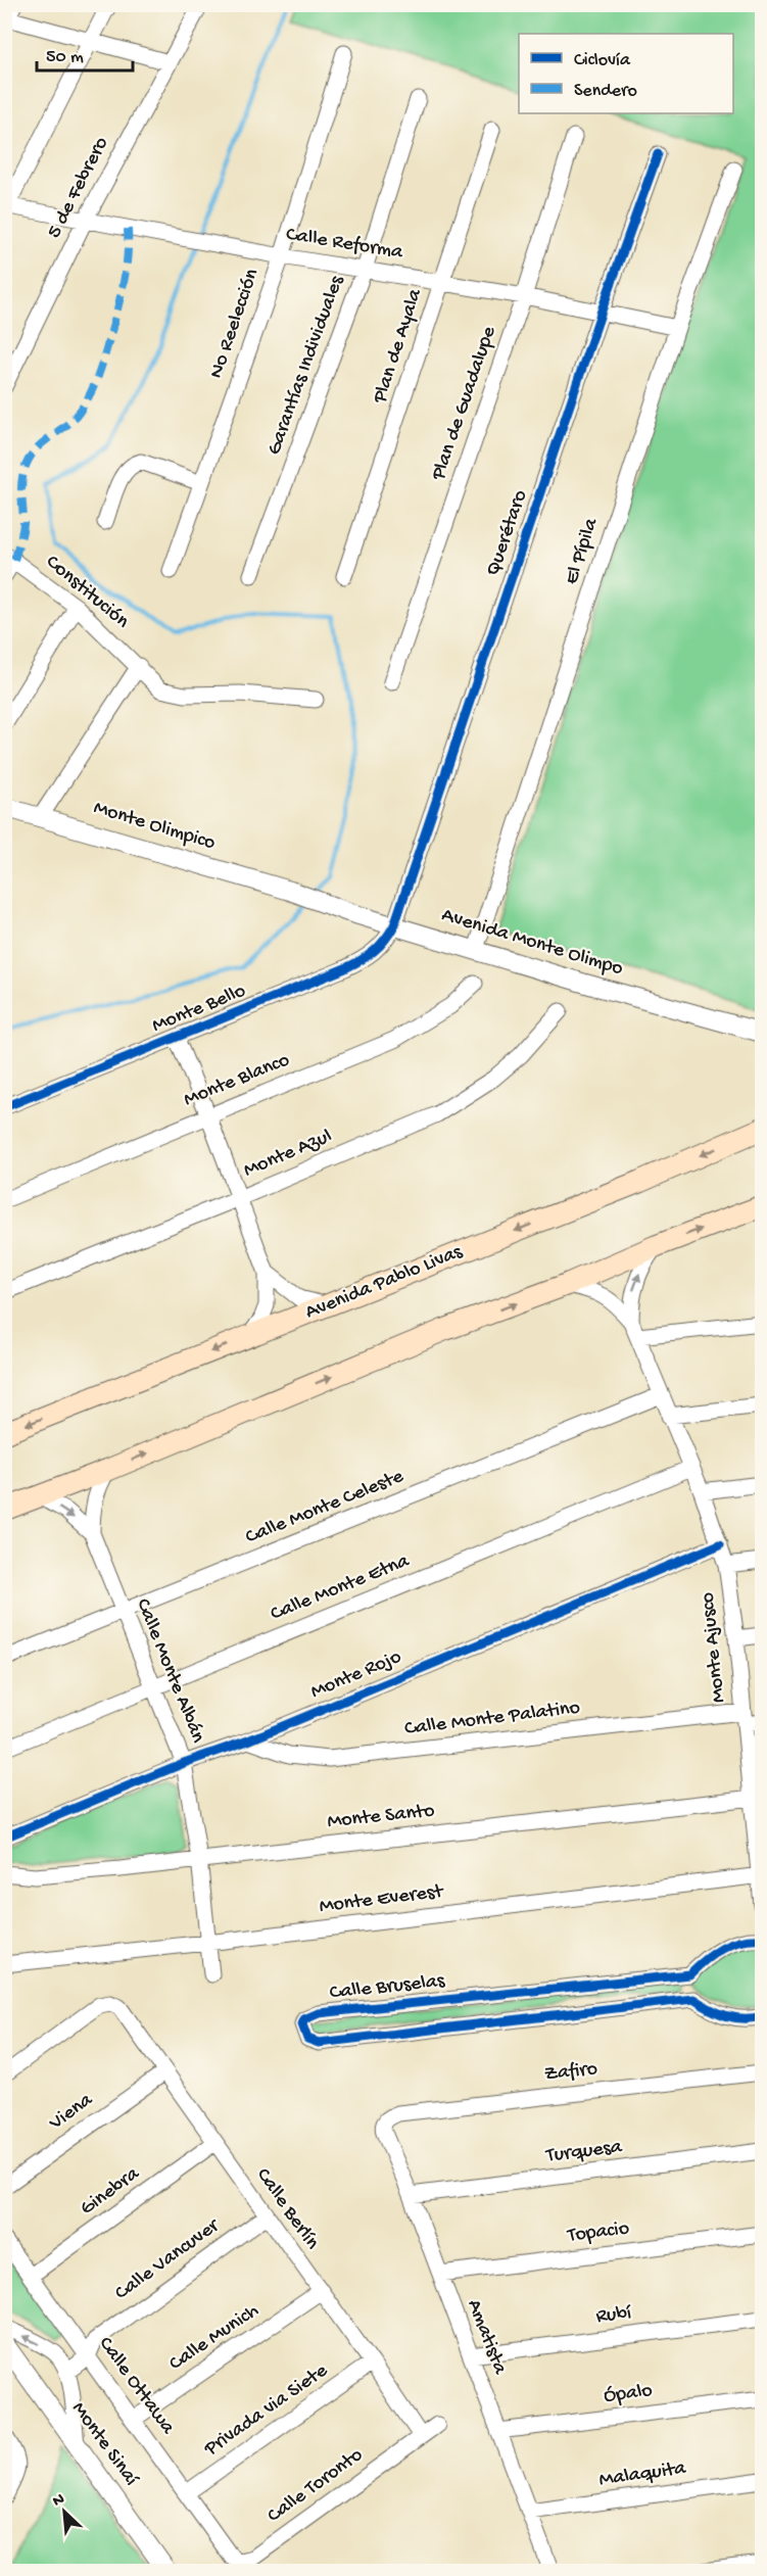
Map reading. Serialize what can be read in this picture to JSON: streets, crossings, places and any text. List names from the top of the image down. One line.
{"streets":{"main road":["Avenida Pablo Livas"],"street":["5 de Febrero","Calle Reforma","No Reelección","Plan de Ayala","Garantías Individuales","Plan de Guadalupe","Querétaro","El Pípila","Constitución","Monte Olimpico","Avenida Monte Olimpo","Monte Bello","Monte Blanco","Monte Azul","Calle Monte Celeste","Calle Monte Etna","Monte Ajusco","Calle Monte Albán","Monte Rojo","Calle Monte Palatino","Monte Santo","Monte Everest","Calle Bruselas","Zafiro","Viena","Turquesa","Ginebra","Calle Berlín","Topacio","Calle Vancuver","Rubí","Amatista","Calle Munich","Calle Ottawa","Ópalo","Privada via Siete","Monte Sinaí","Malaquita","Calle Toronto"]},"crossings":[["5 de Febrero","Calle Reforma"],["Calle Reforma","No Reelección"],["Calle Reforma","Plan de Ayala"],["Calle Reforma","Garantías Individuales"],["Calle Reforma","Plan de Guadalupe"],["Calle Reforma","Querétaro"],["Calle Reforma","El Pípila"],["Querétaro","Avenida Monte Olimpo"],["Querétaro","Monte Bello"],["El Pípila","Avenida Monte Olimpo"],["Monte Olimpico","Avenida Monte Olimpo"],["Avenida Monte Olimpo","Monte Bello"],["Calle Monte Celeste","Monte Ajusco"],["Calle Monte Celeste","Calle Monte Albán"],["Calle Monte Etna","Monte Ajusco"],["Calle Monte Etna","Calle Monte Albán"],["Monte Ajusco","Monte Rojo"],["Monte Ajusco","Calle Monte Palatino"],["Monte Ajusco","Monte Santo"],["Monte Ajusco","Monte Everest"],["Calle Monte Albán","Monte Rojo"],["Calle Monte Albán","Monte Santo"],["Calle Monte Albán","Monte Everest"],["Monte Rojo","Calle Monte Palatino"],["Zafiro","Amatista"],["Viena","Calle Berlín"],["Turquesa","Amatista"],["Ginebra","Calle Berlín"],["Ginebra","Calle Ottawa"],["Calle Berlín","Calle Vancuver"],["Calle Berlín","Calle Munich"],["Calle Berlín","Privada via Siete"],["Calle Berlín","Calle Toronto"],["Topacio","Amatista"],["Rubí","Amatista"],["Amatista","Ópalo"],["Amatista","Malaquita"],["Calle Munich","Calle Ottawa"],["Calle Ottawa","Privada via Siete"],["Calle Ottawa","Calle Toronto"]],"legend":["Ciclovía","Sendero"],"scale_bar":"50 m","north":"top left"}
